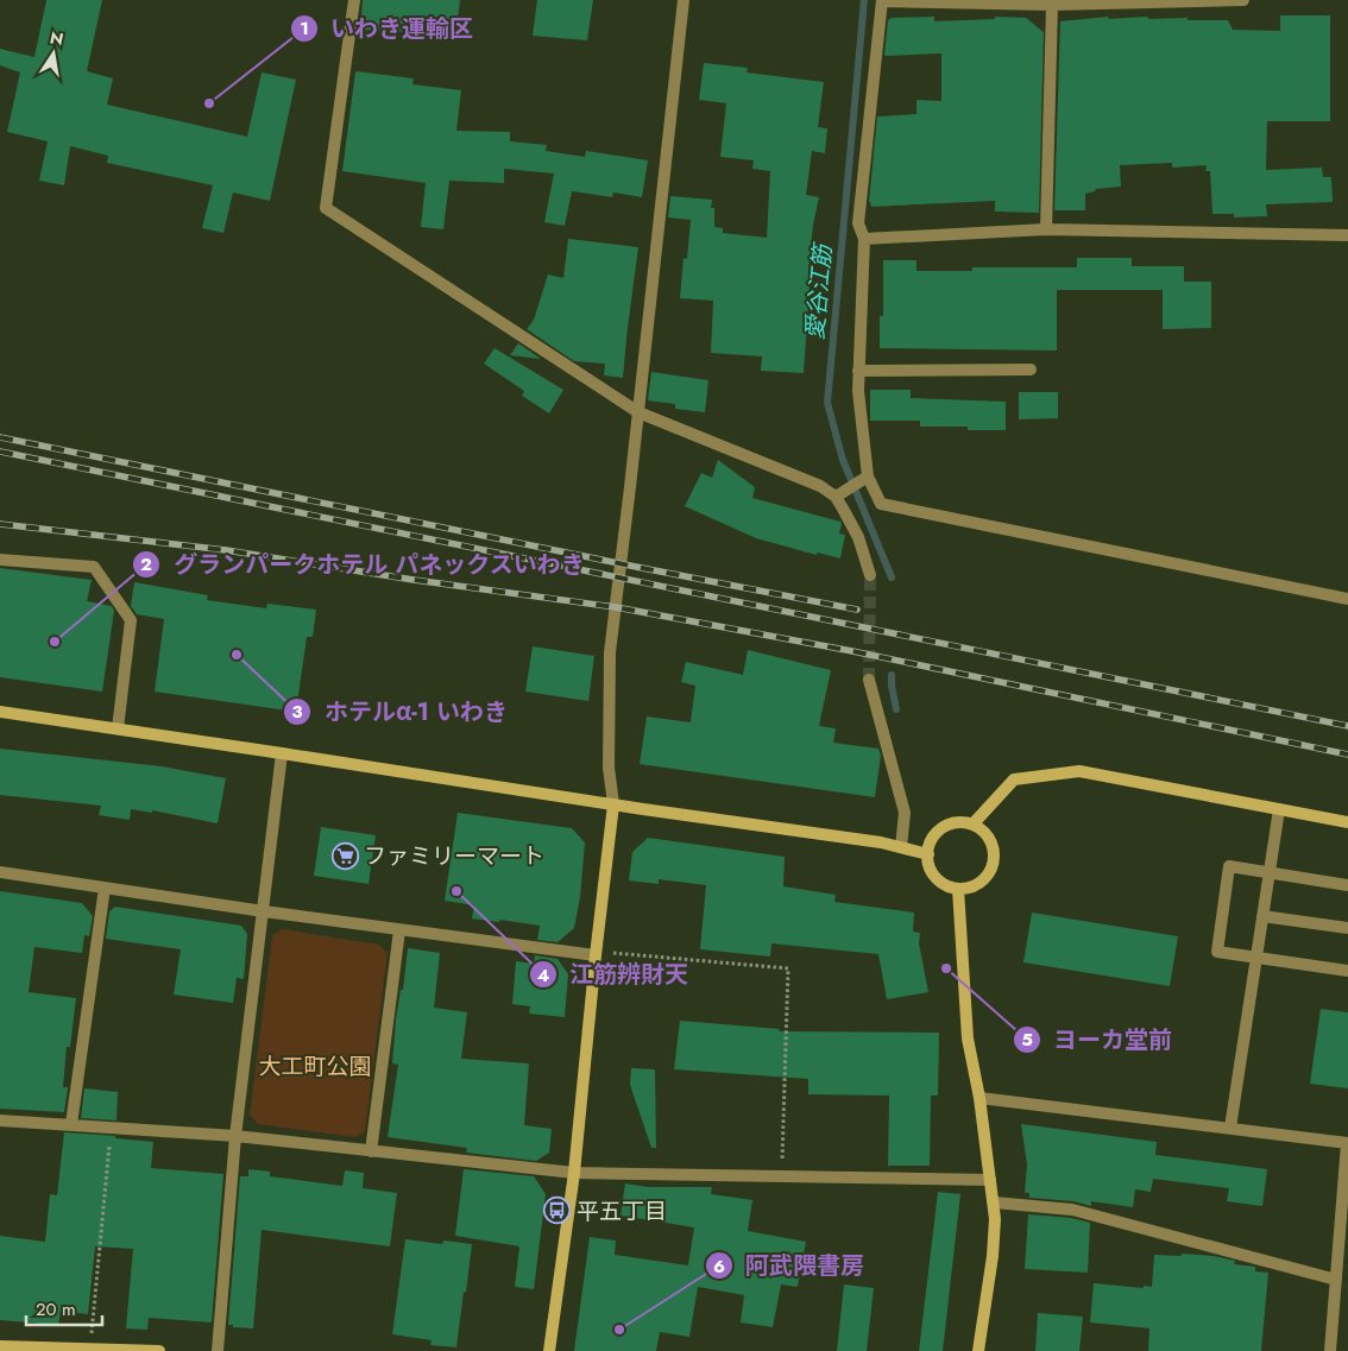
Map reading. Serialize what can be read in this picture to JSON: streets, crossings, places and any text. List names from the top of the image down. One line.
{"water":["愛谷江筋"],"parks":["大工町公園"],"places":{"other":["いわき運輸区","グランパークホテル パネックスいわき","ホテルα-1 いわき","江筋辨財天","ヨーカ堂前","阿武隈書房"],"supermarket":["ファミリーマート"],"bus stop":["平五丁目"]},"scale_bar":"20 m","north":"top"}
